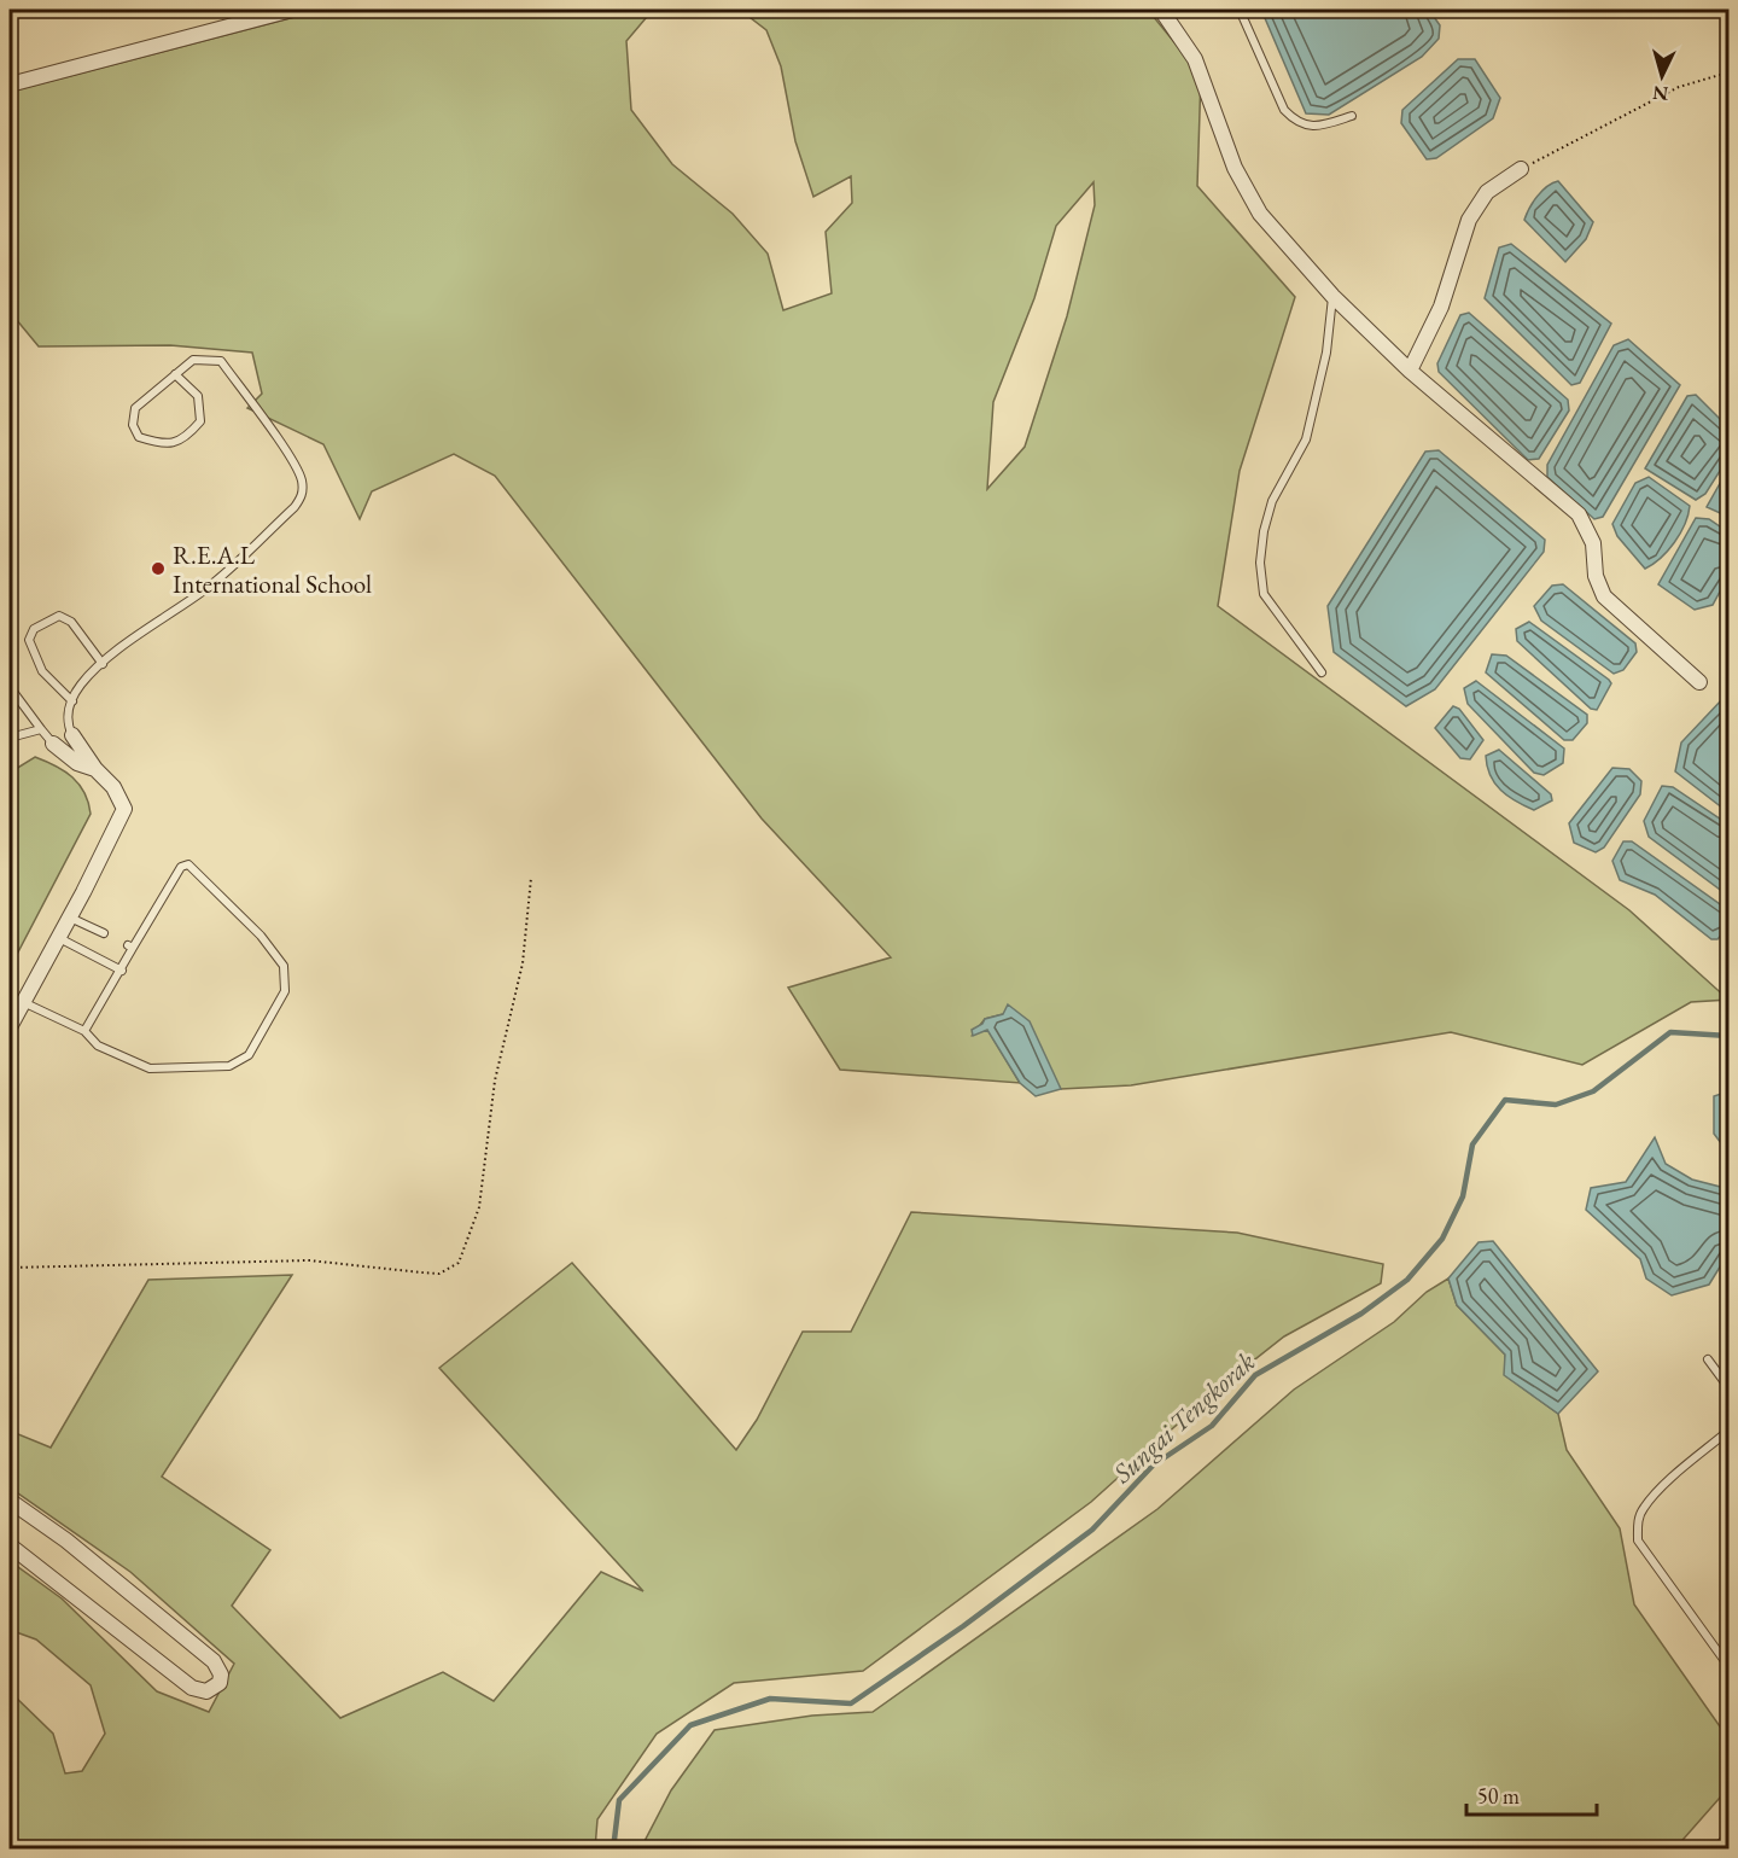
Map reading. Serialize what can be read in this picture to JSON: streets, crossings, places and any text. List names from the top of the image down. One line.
{"water":["Sungai Tengkorak"],"places":["R.E.A.L International School"],"scale_bar":"50 m","north":"bottom"}
